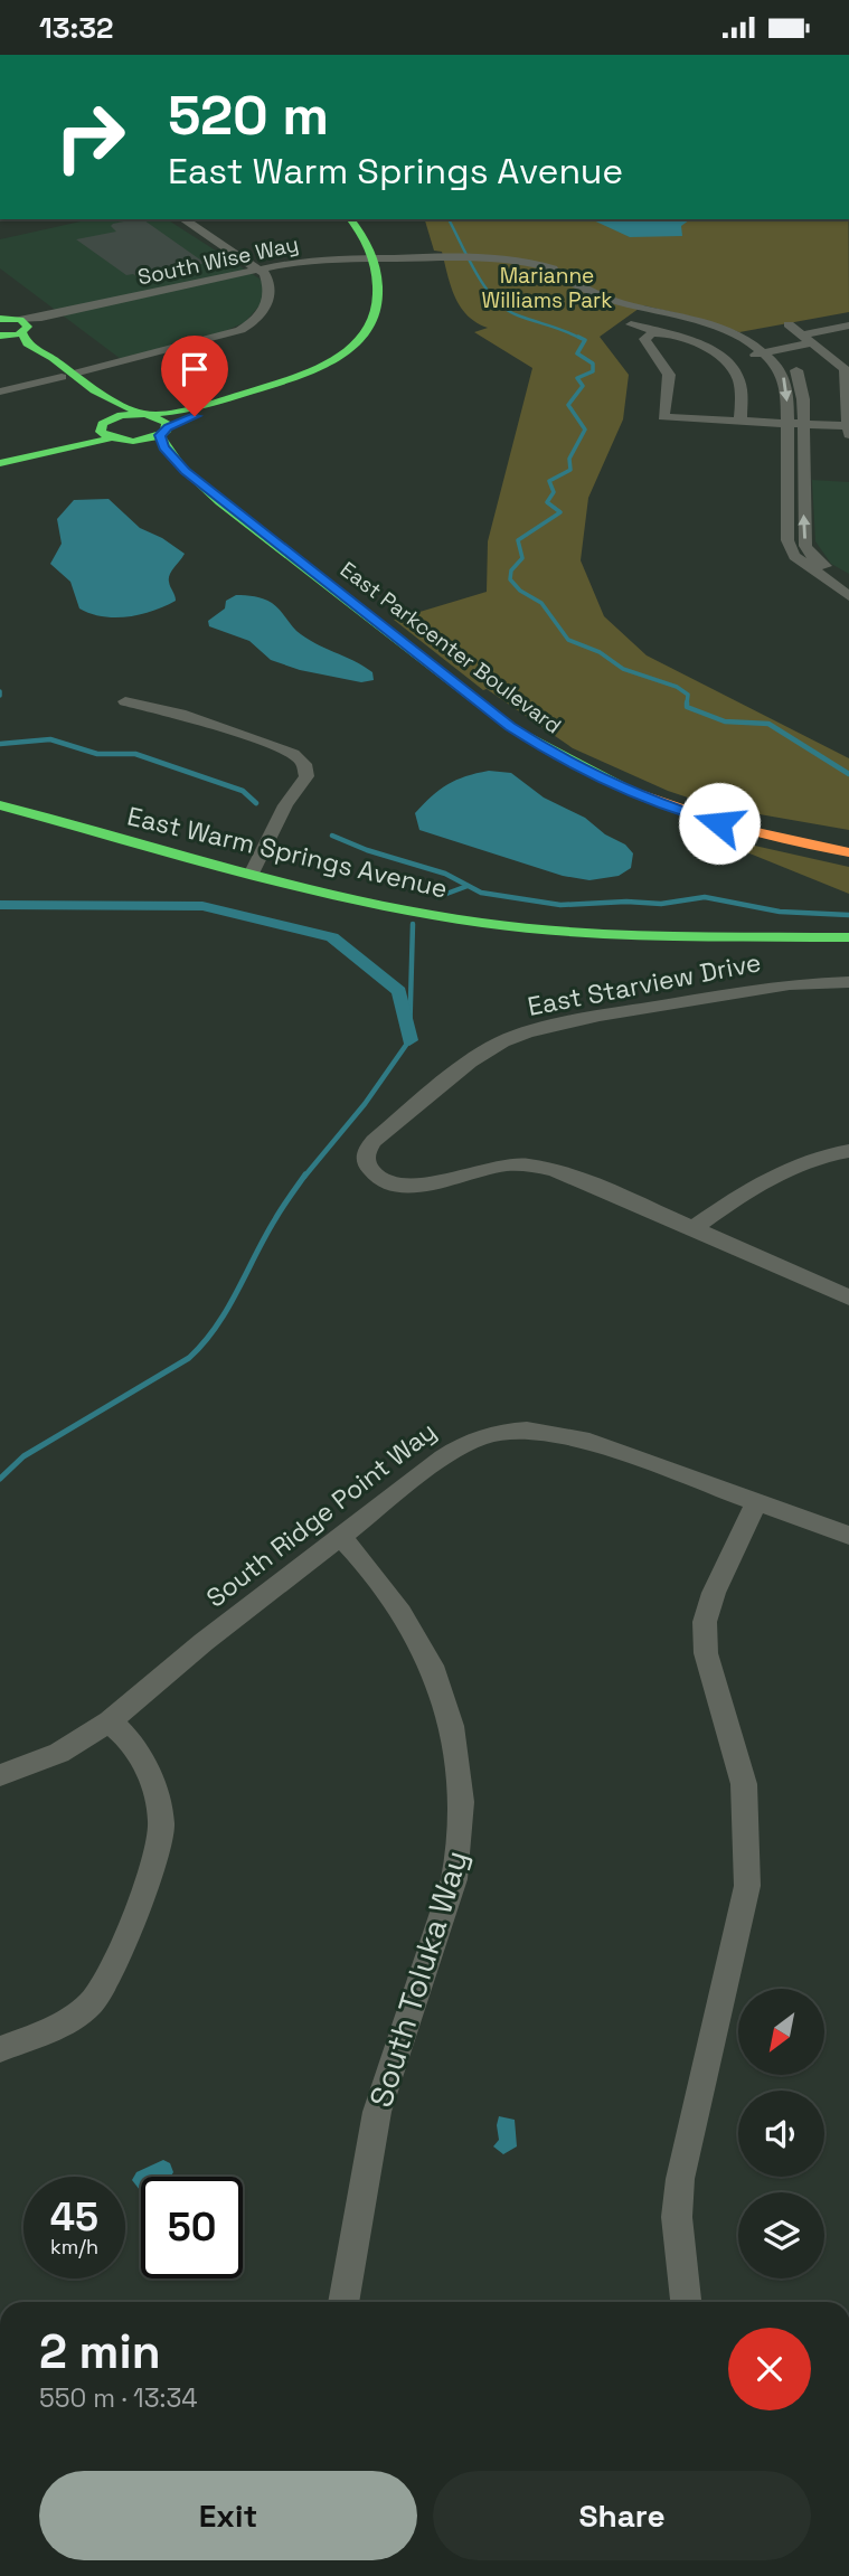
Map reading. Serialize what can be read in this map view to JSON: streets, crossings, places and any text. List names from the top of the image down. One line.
{"streets":{"street":["South Wise Way","East Parkcenter Boulevard","East Warm Springs Avenue","East Starview Drive","South Ridge Point Way","South Toluka Way"]},"crossings":[["South Wise Way","East Parkcenter Boulevard"],["South Ridge Point Way","South Toluka Way"]],"parks":["Marianne Williams Park"],"north":"bottom left","page":{"status":"13:32","turn":["520 m","East Warm Springs Avenue"],"speed":"45 km/h","limit":"50","heading":["2 min","550 m · 13:34"],"buttons":["Exit","Share"]}}
